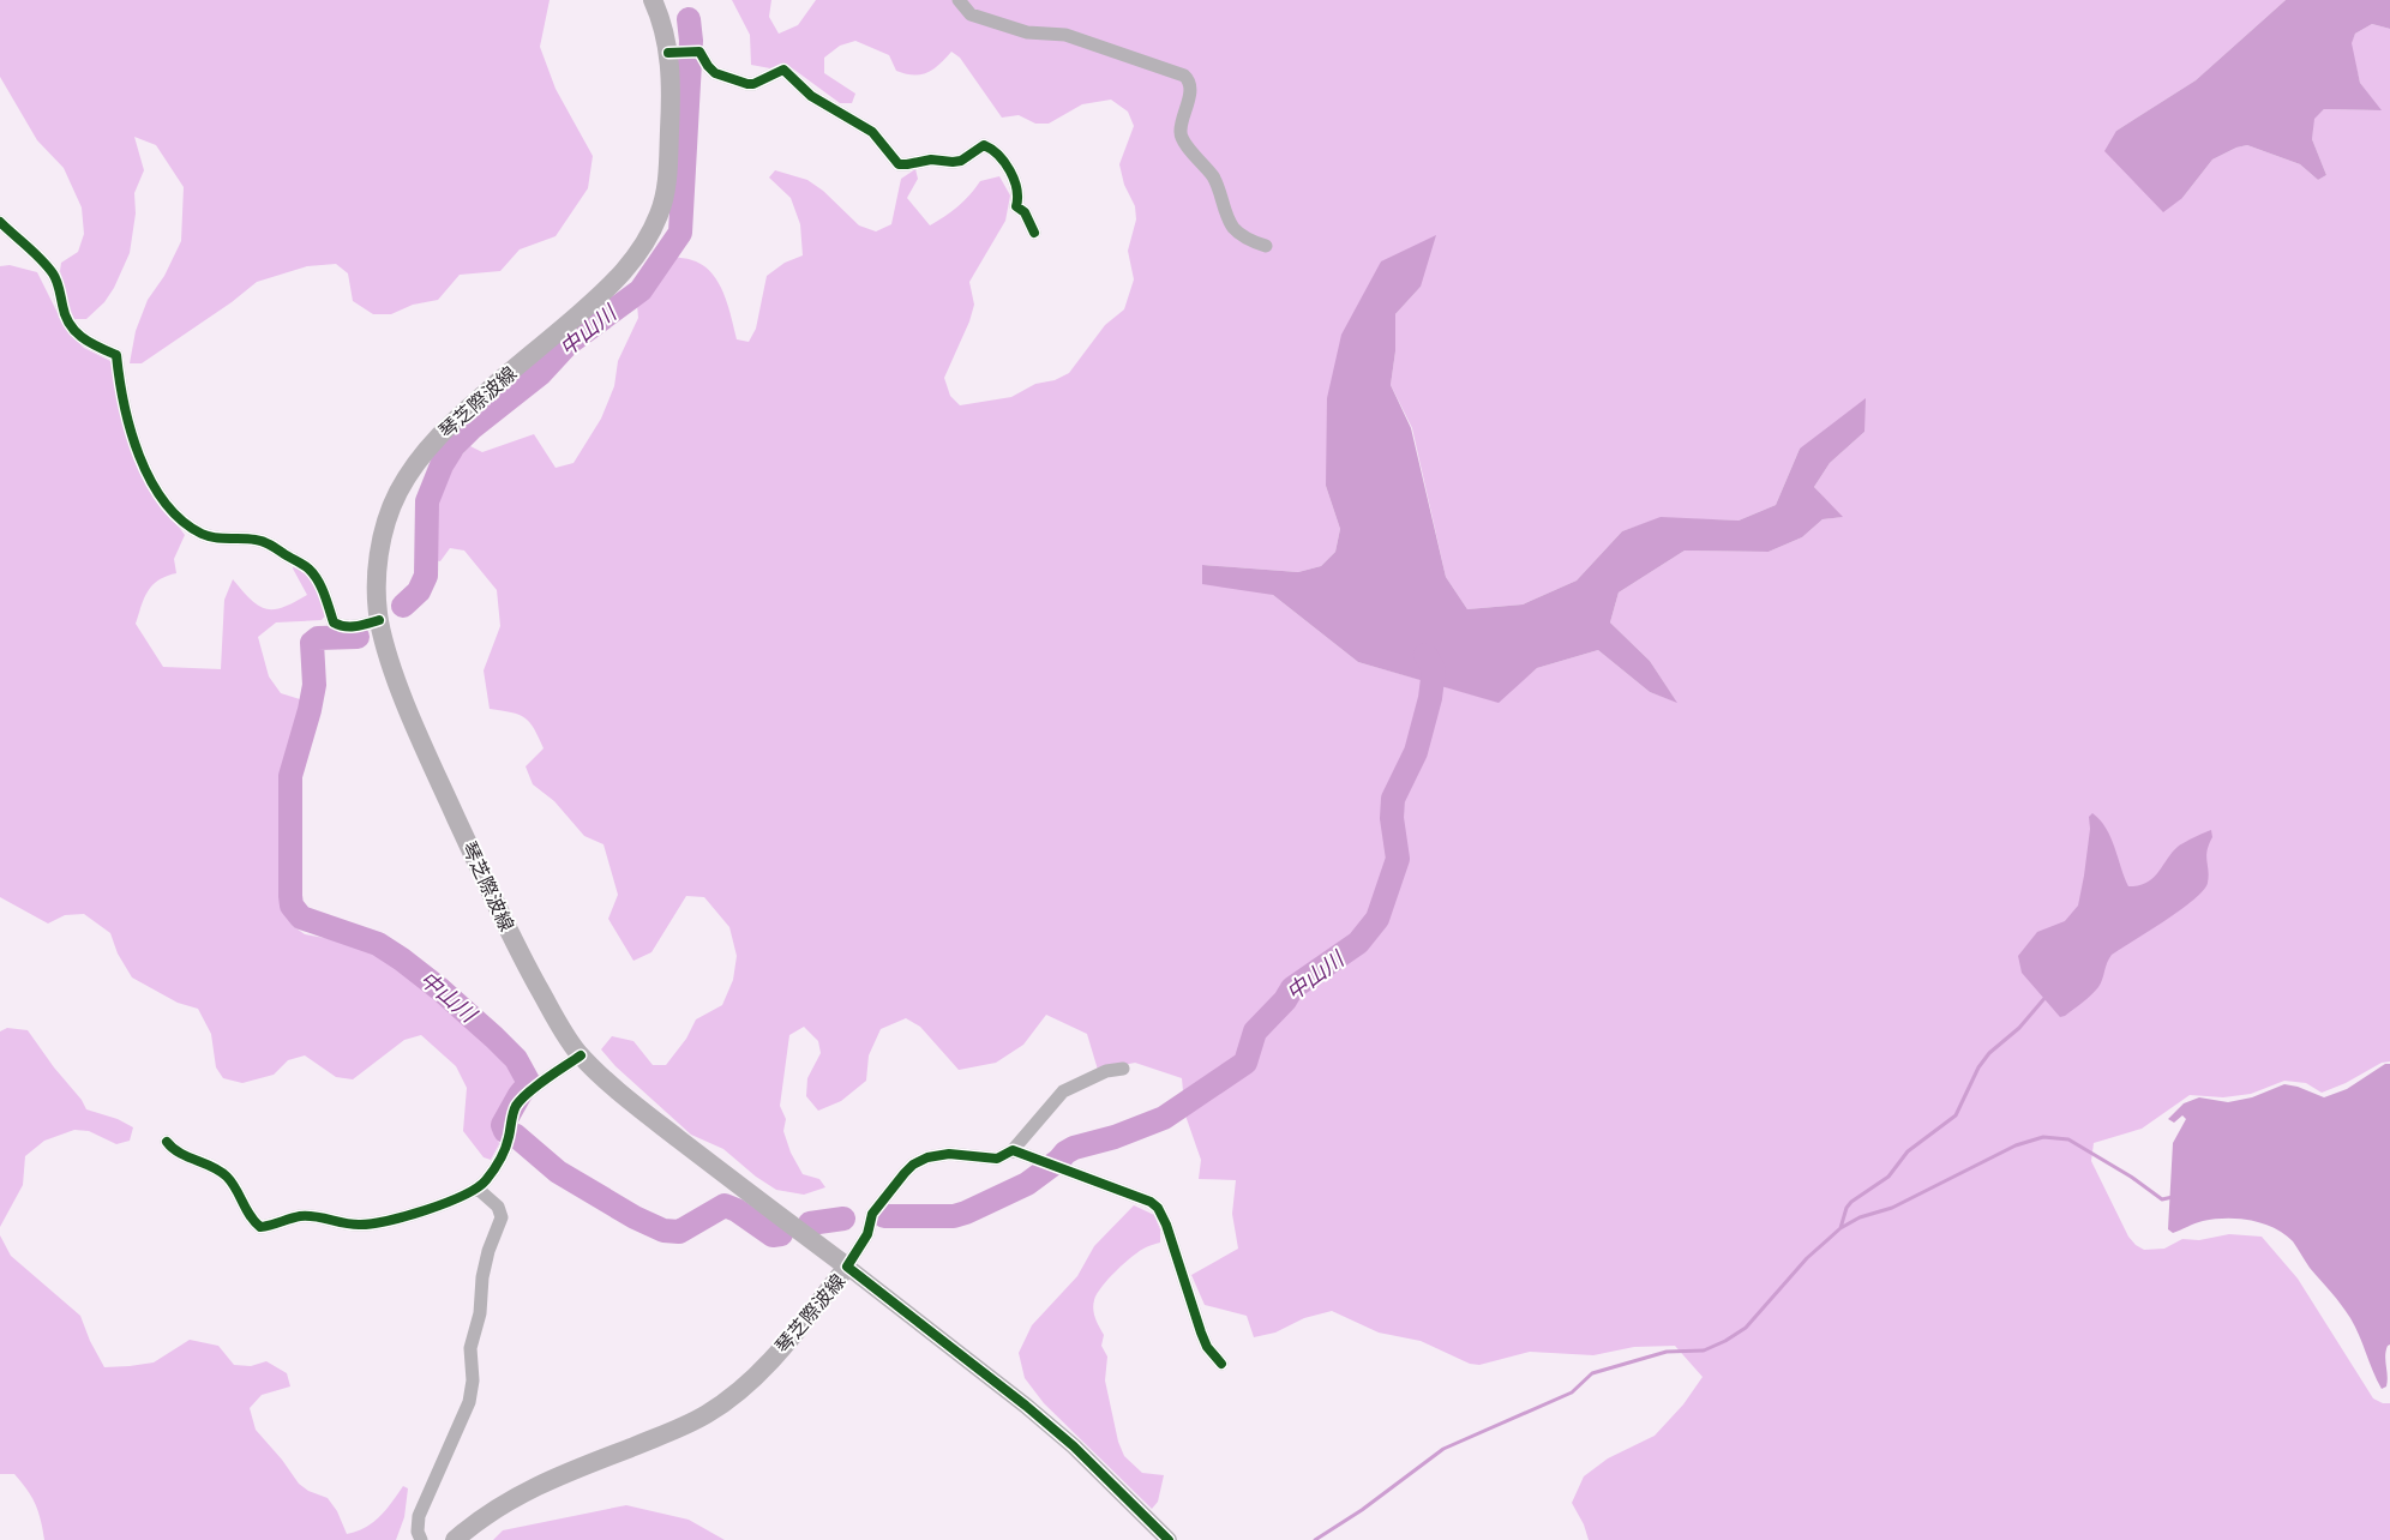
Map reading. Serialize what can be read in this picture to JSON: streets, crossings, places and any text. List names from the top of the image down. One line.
{"streets":{"main road":["琴芝際波線"]},"water":["中山川"]}
